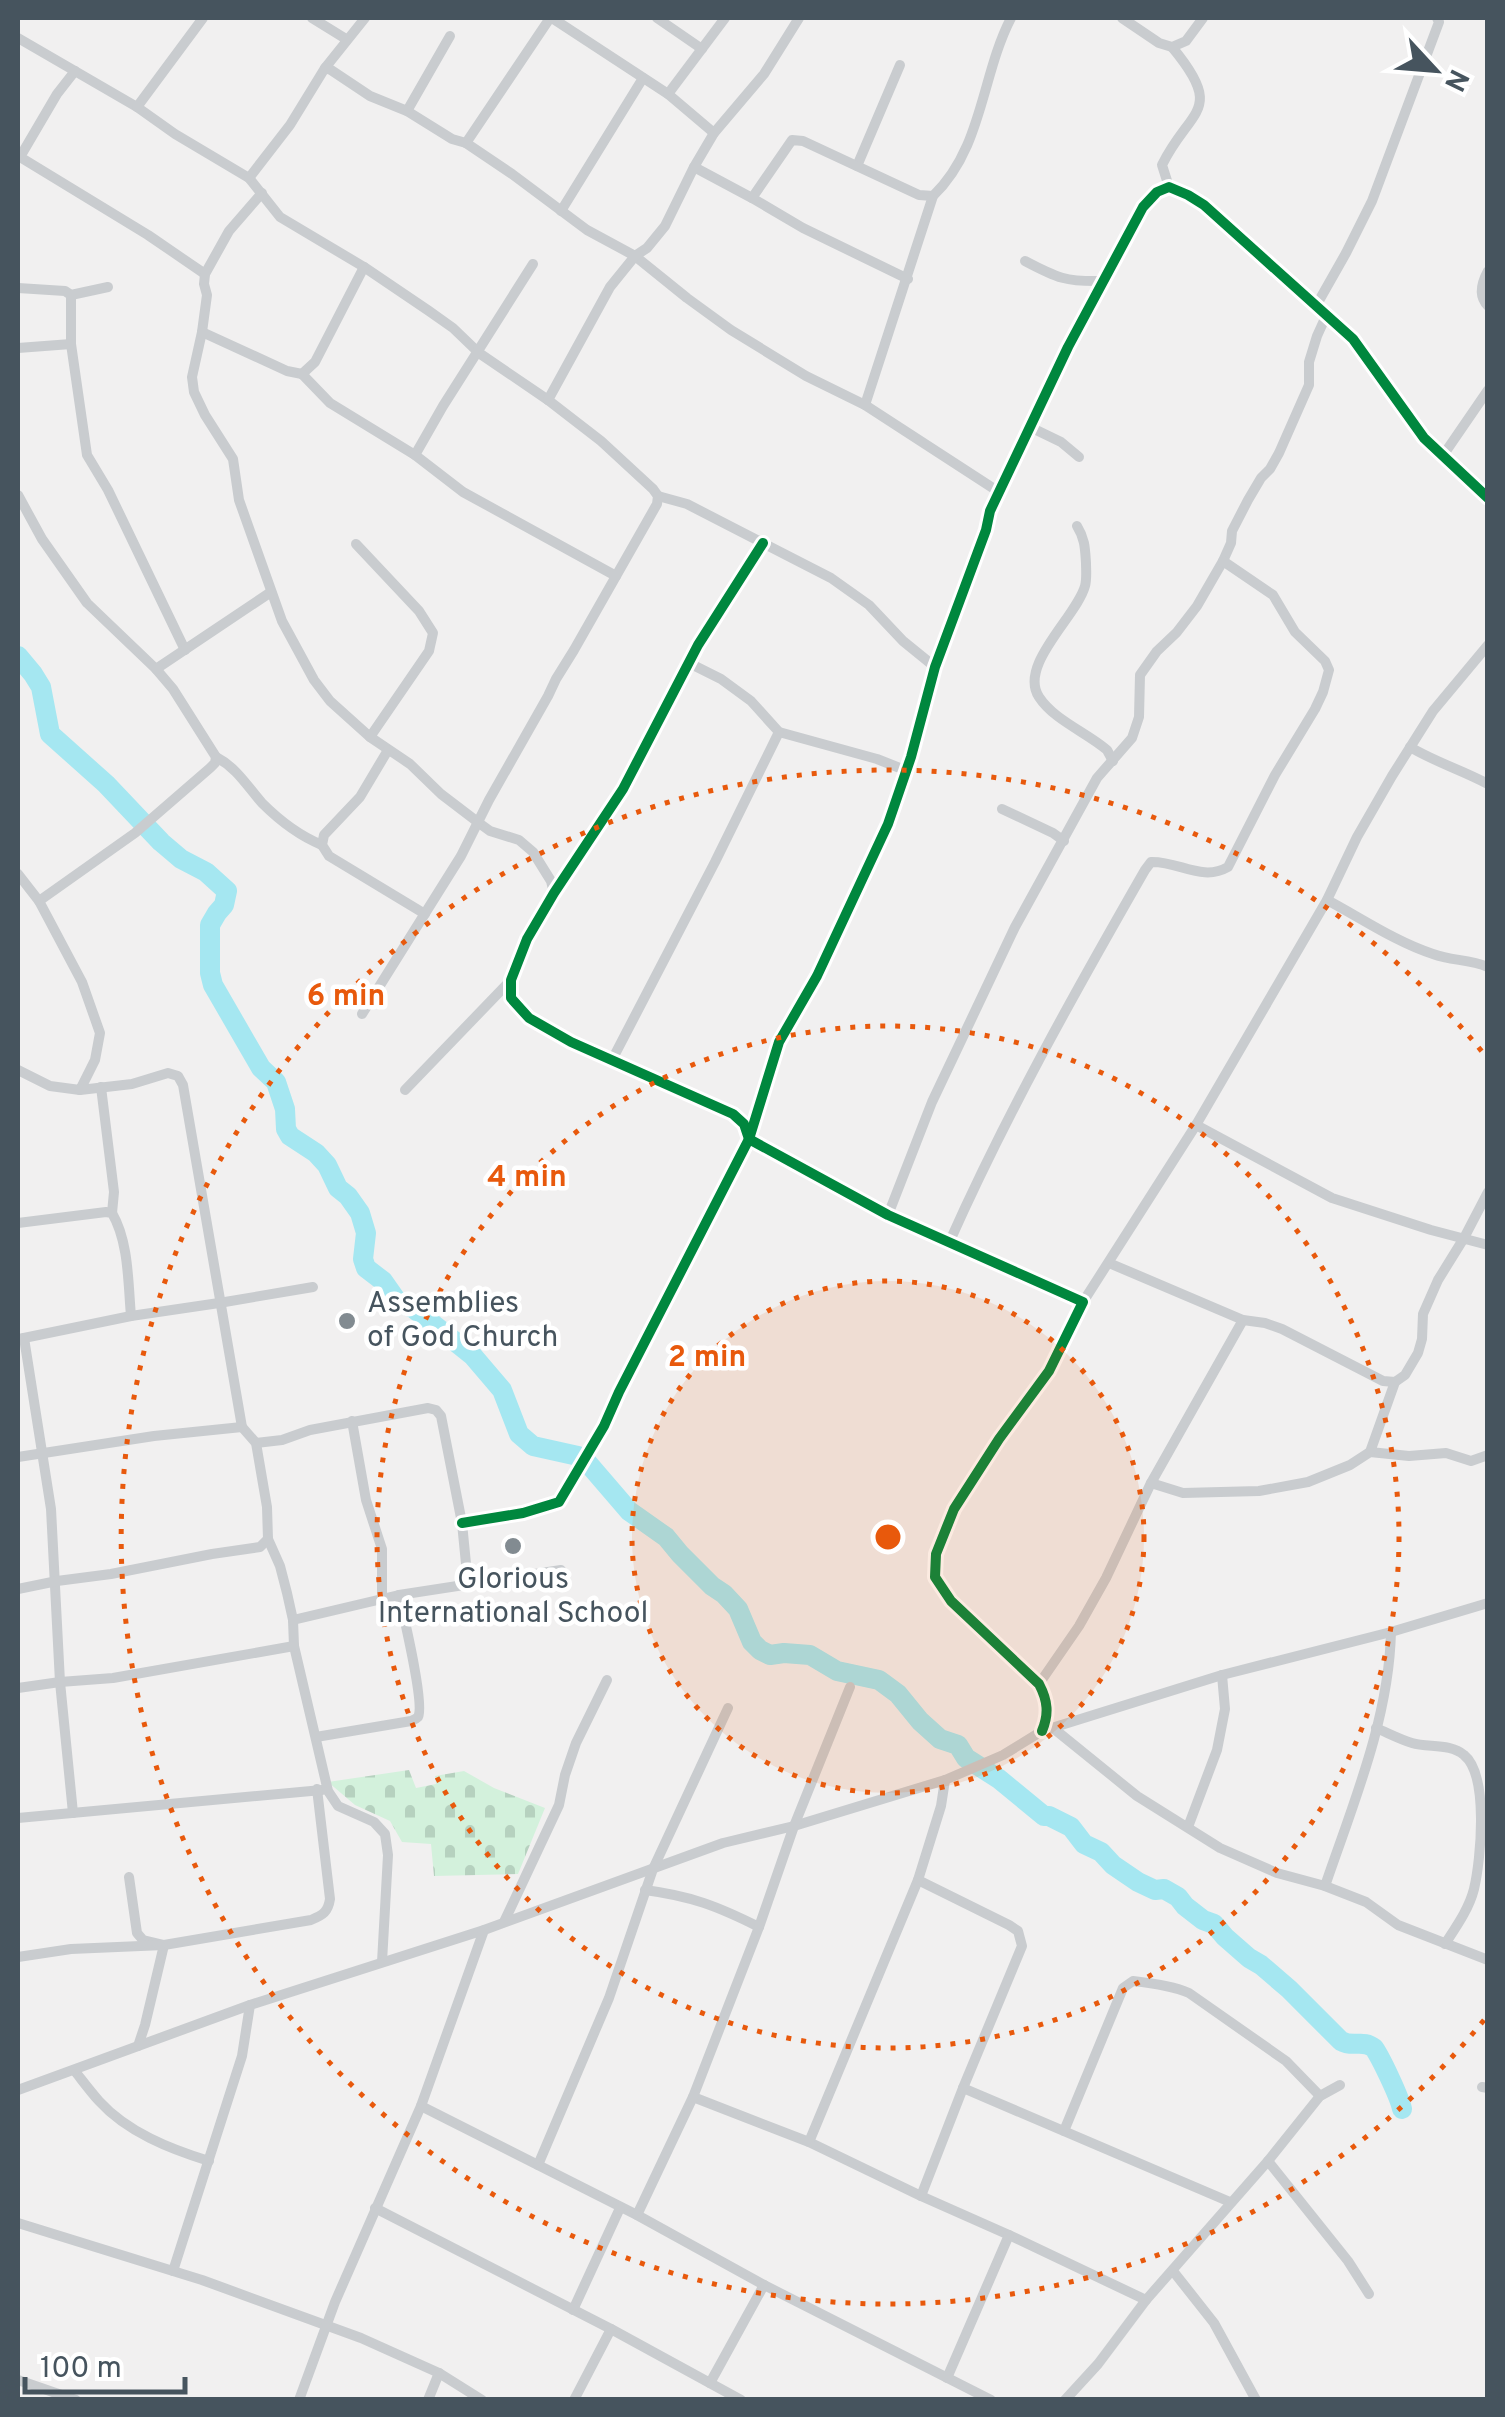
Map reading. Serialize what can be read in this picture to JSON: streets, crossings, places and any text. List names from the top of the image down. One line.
{"places":["Assemblies of God Church","Glorious International School"],"scale_bar":"100 m","north":"bottom right","rings":["6 min","4 min","2 min"]}
